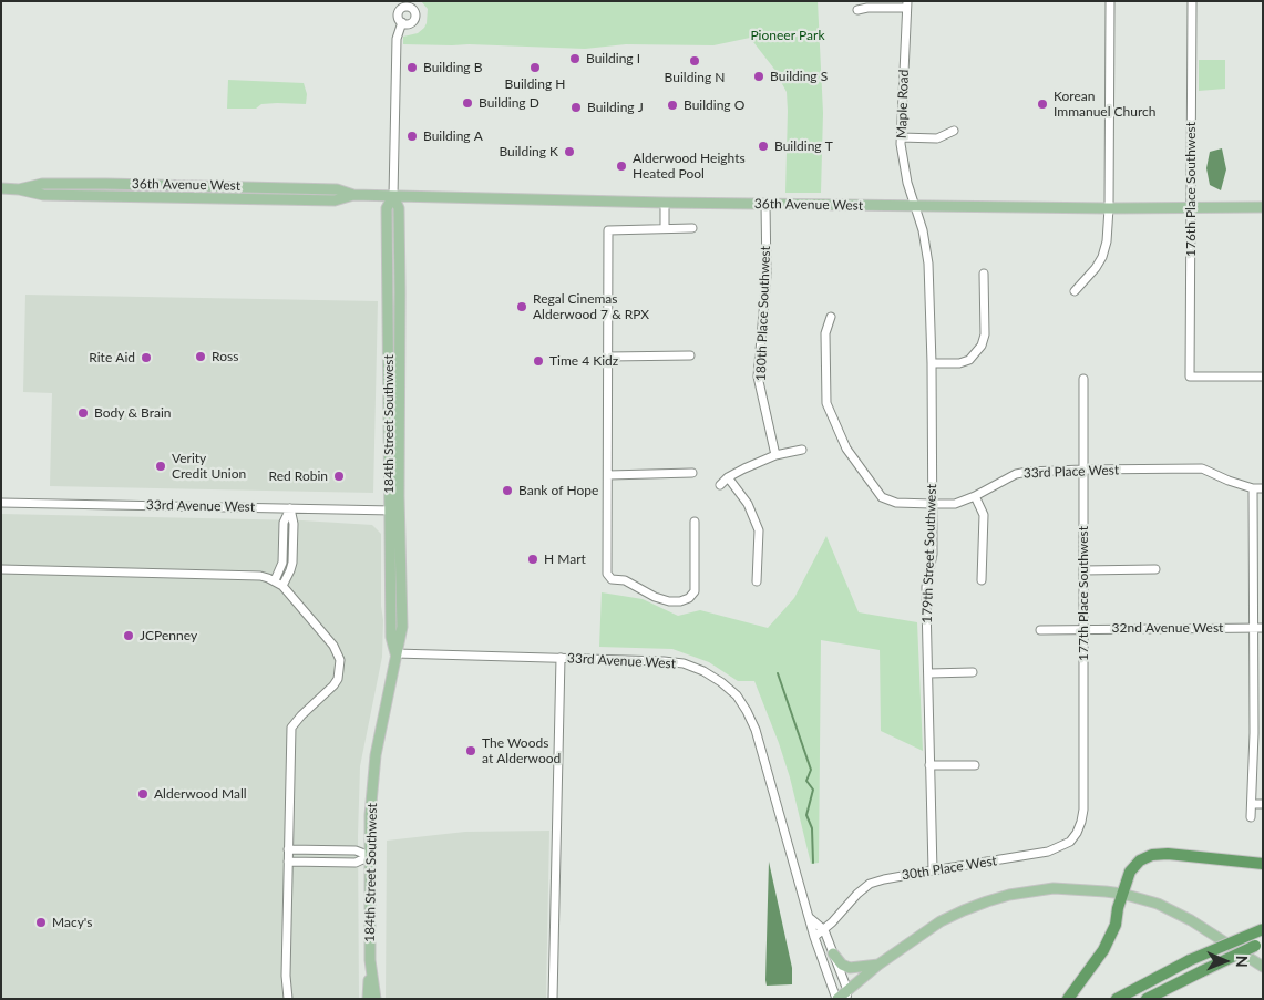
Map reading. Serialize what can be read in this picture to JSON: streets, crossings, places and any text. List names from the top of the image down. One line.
{"streets":{"main road":["36th Avenue West","184th Street Southwest"],"street":["Maple Road","176th Place Southwest","180th Place Southwest","33rd Place West","33rd Avenue West","179th Street Southwest","177th Place Southwest","32nd Avenue West","30th Place West"]},"crossings":[["Maple Road","36th Avenue West"],["Maple Road","179th Street Southwest"],["36th Avenue West","176th Place Southwest"],["36th Avenue West","180th Place Southwest"],["36th Avenue West","184th Street Southwest"],["36th Avenue West","179th Street Southwest"],["184th Street Southwest","33rd Avenue West"],["33rd Place West","179th Street Southwest"],["33rd Place West","177th Place Southwest"],["33rd Avenue West","30th Place West"],["179th Street Southwest","30th Place West"],["177th Place Southwest","32nd Avenue West"],["177th Place Southwest","30th Place West"]],"parks":["Pioneer Park"],"places":["Building I","Building N","Building B","Building H","Building S","Building D","Korean Immanuel Church","Building O","Building J","Building A","Building T","Building K","Alderwood Heights Heated Pool","Regal Cinemas Alderwood 7 & RPX","Ross","Rite Aid","Time 4 Kidz","Body & Brain","Verity Credit Union","Red Robin","Bank of Hope","H Mart","JCPenney","The Woods at Alderwood","Alderwood Mall","Macy's"],"north":"right"}
